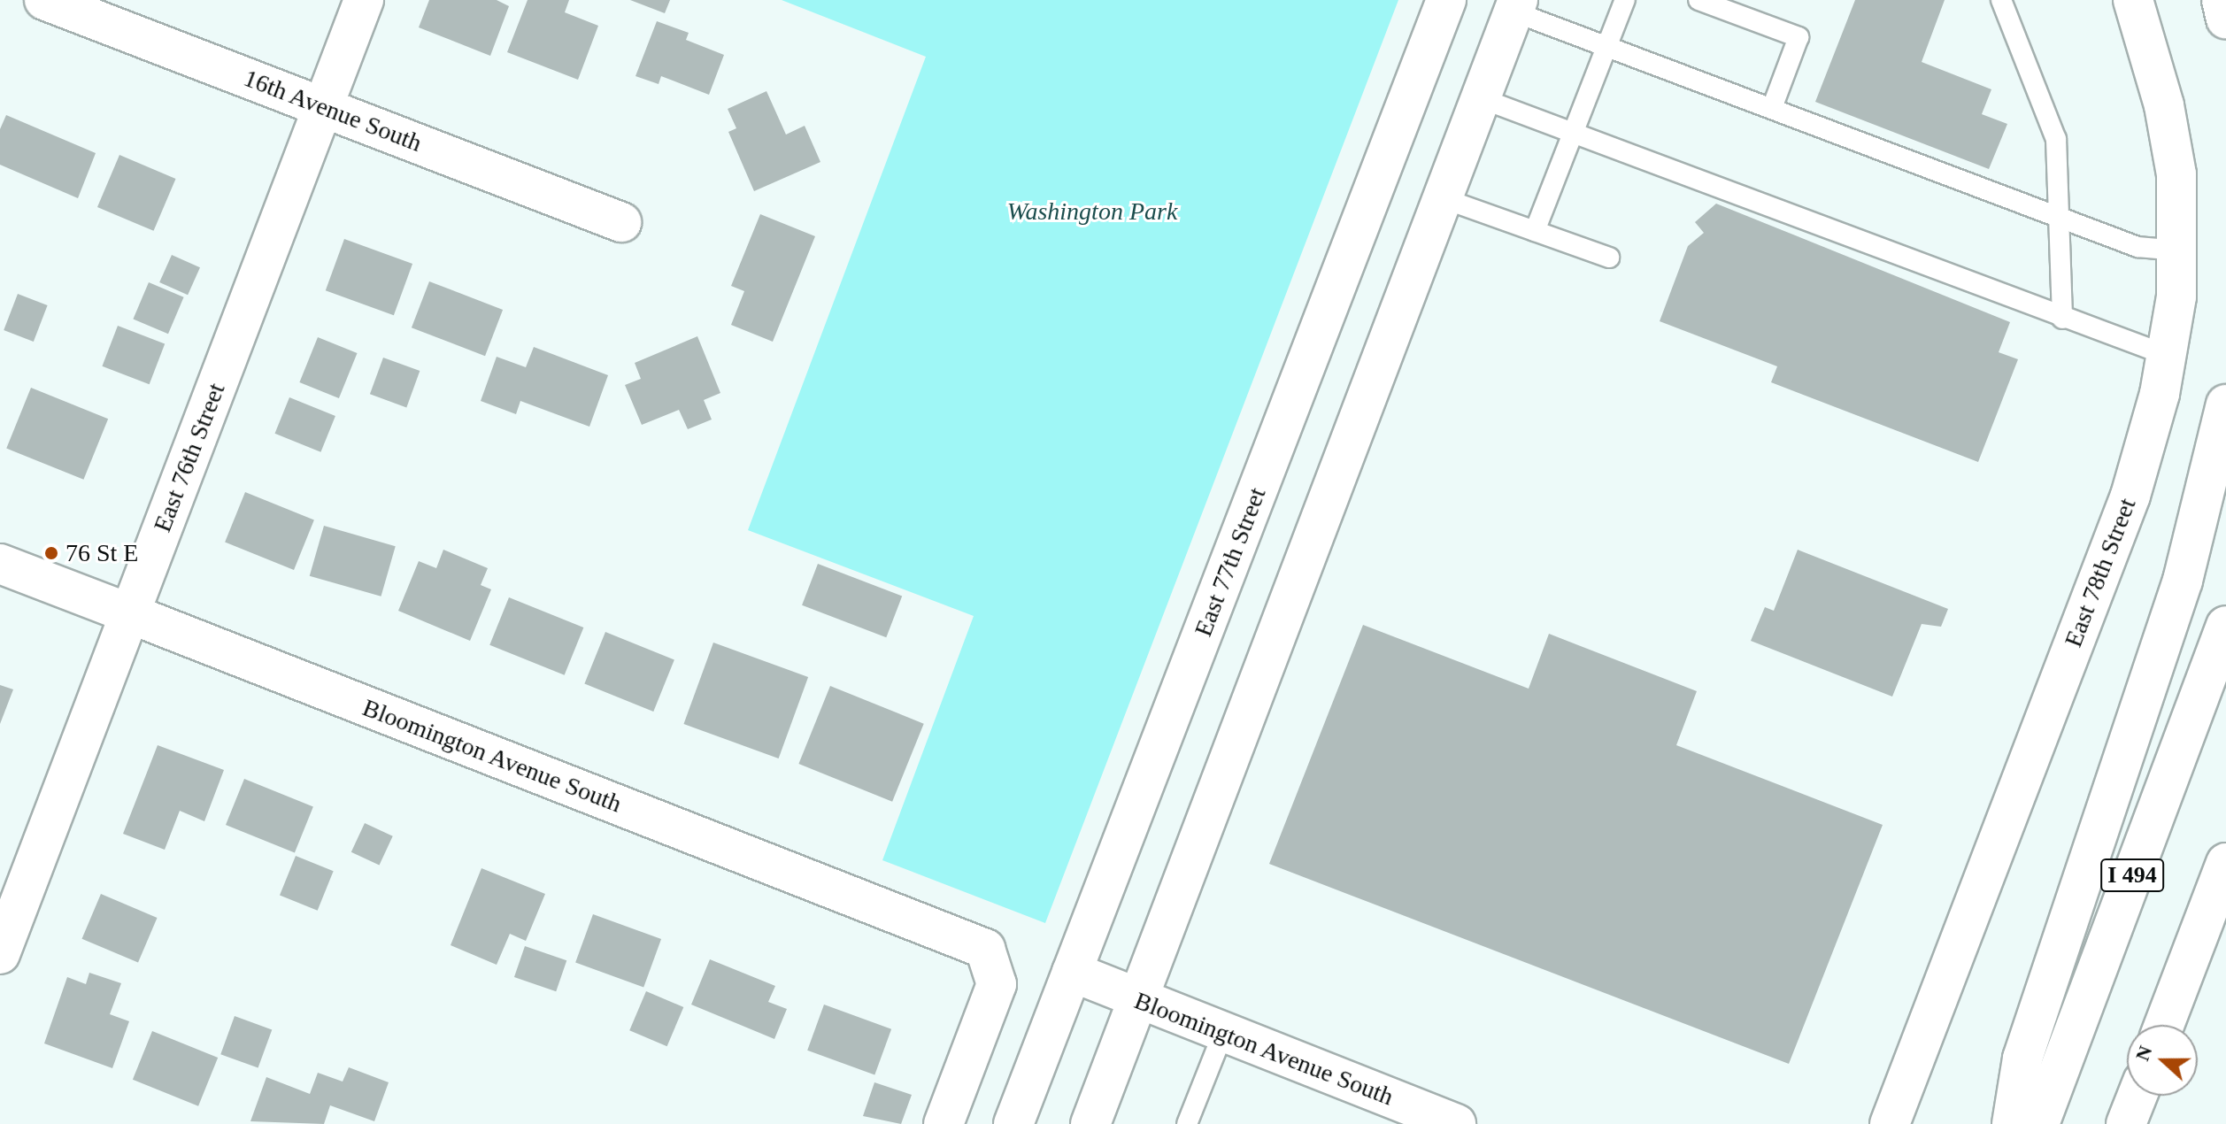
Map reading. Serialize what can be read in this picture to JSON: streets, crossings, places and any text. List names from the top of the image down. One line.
{"streets":{"main road":["16th Avenue South","East 76th Street","East 77th Street","East 78th Street","Bloomington Avenue South","I 494"]},"crossings":[["16th Avenue South","East 76th Street"],["East 76th Street","Bloomington Avenue South"],["East 77th Street","Bloomington Avenue South"]],"parks":["Washington Park"],"places":["76 St E"],"north":"left"}
